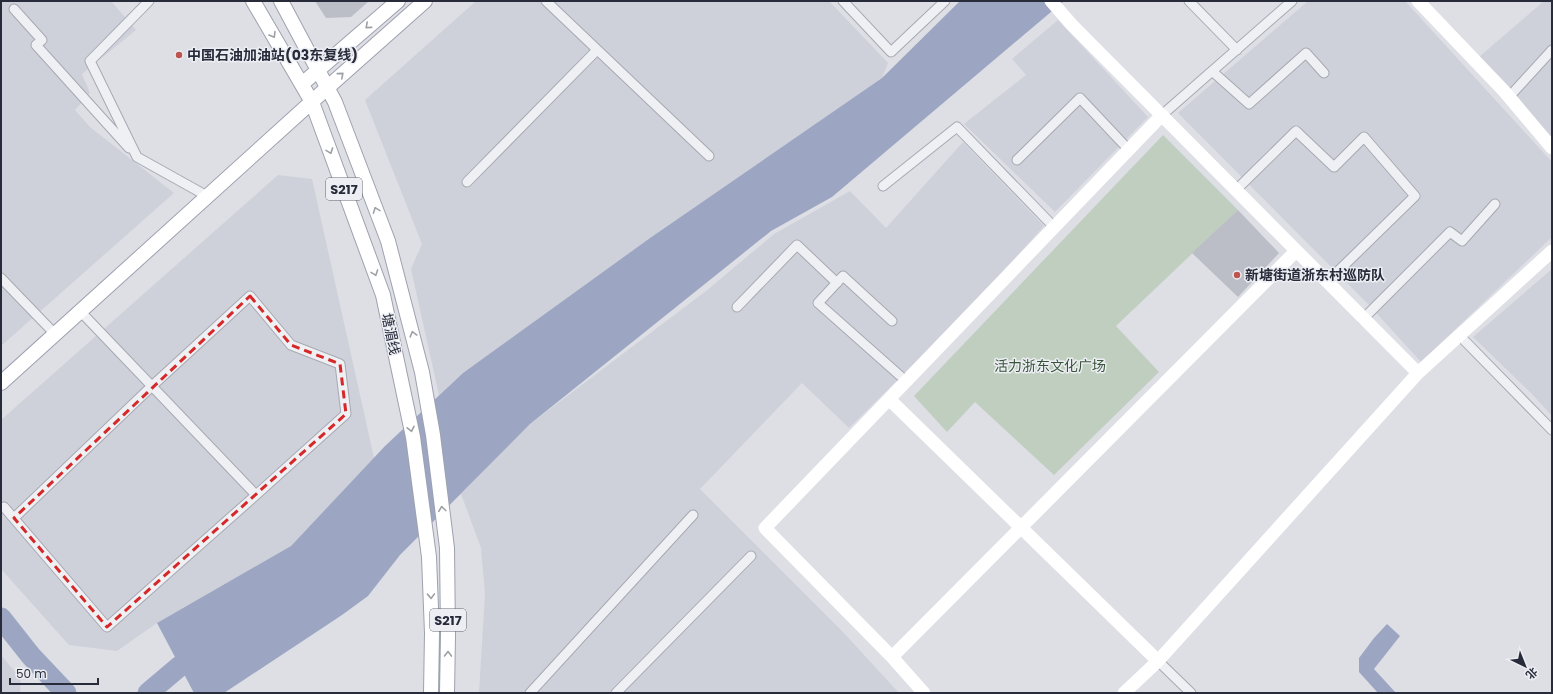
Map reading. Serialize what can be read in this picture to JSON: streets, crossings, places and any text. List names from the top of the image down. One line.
{"streets":{"main road":["S217","塘湄线"]},"parks":["活力浙东文化广场"],"places":["中国石油加油站(03东复线)","新塘街道浙东村巡防队"],"scale_bar":"50 m","north":"bottom right"}
